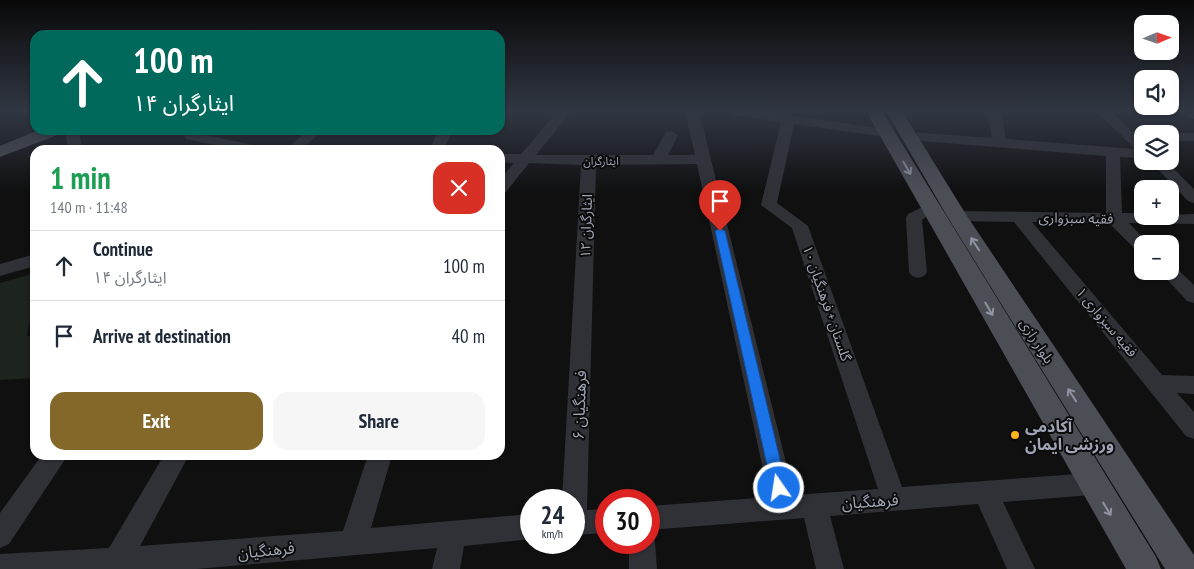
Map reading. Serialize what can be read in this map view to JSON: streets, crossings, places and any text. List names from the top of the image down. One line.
{"streets":{"main road":["بلوار رازی"],"street":["ایثارگران","فقیه سبزواری","ایثارگران ۱۲","گلستان + فرهنگیان ۱۰","فقیه سبزواری ۱","فرهنگیان ۶","فرهنگیان"]},"crossings":[["ایثارگران","ایثارگران ۱۲"],["فقیه سبزواری","فقیه سبزواری ۱"],["فقیه سبزواری","بلوار رازی"],["ایثارگران ۱۲","فرهنگیان ۶"],["گلستان + فرهنگیان ۱۰","فرهنگیان"],["بلوار رازی","فرهنگیان"]],"places":["آکادمی ورزشی ایمان"],"north":"right","page":{"map_buttons":["+","−"],"turn":["100 m","ایثارگران ۱۴"],"heading":["1 min","140 m · 11:48"],"list":[{"name":"Continue","note":"ایثارگران ۱۴","value":"100 m"},{"name":"Arrive at destination","value":"40 m"}],"buttons":["Exit","Share"],"speed":"24 km/h","limit":"30"}}
